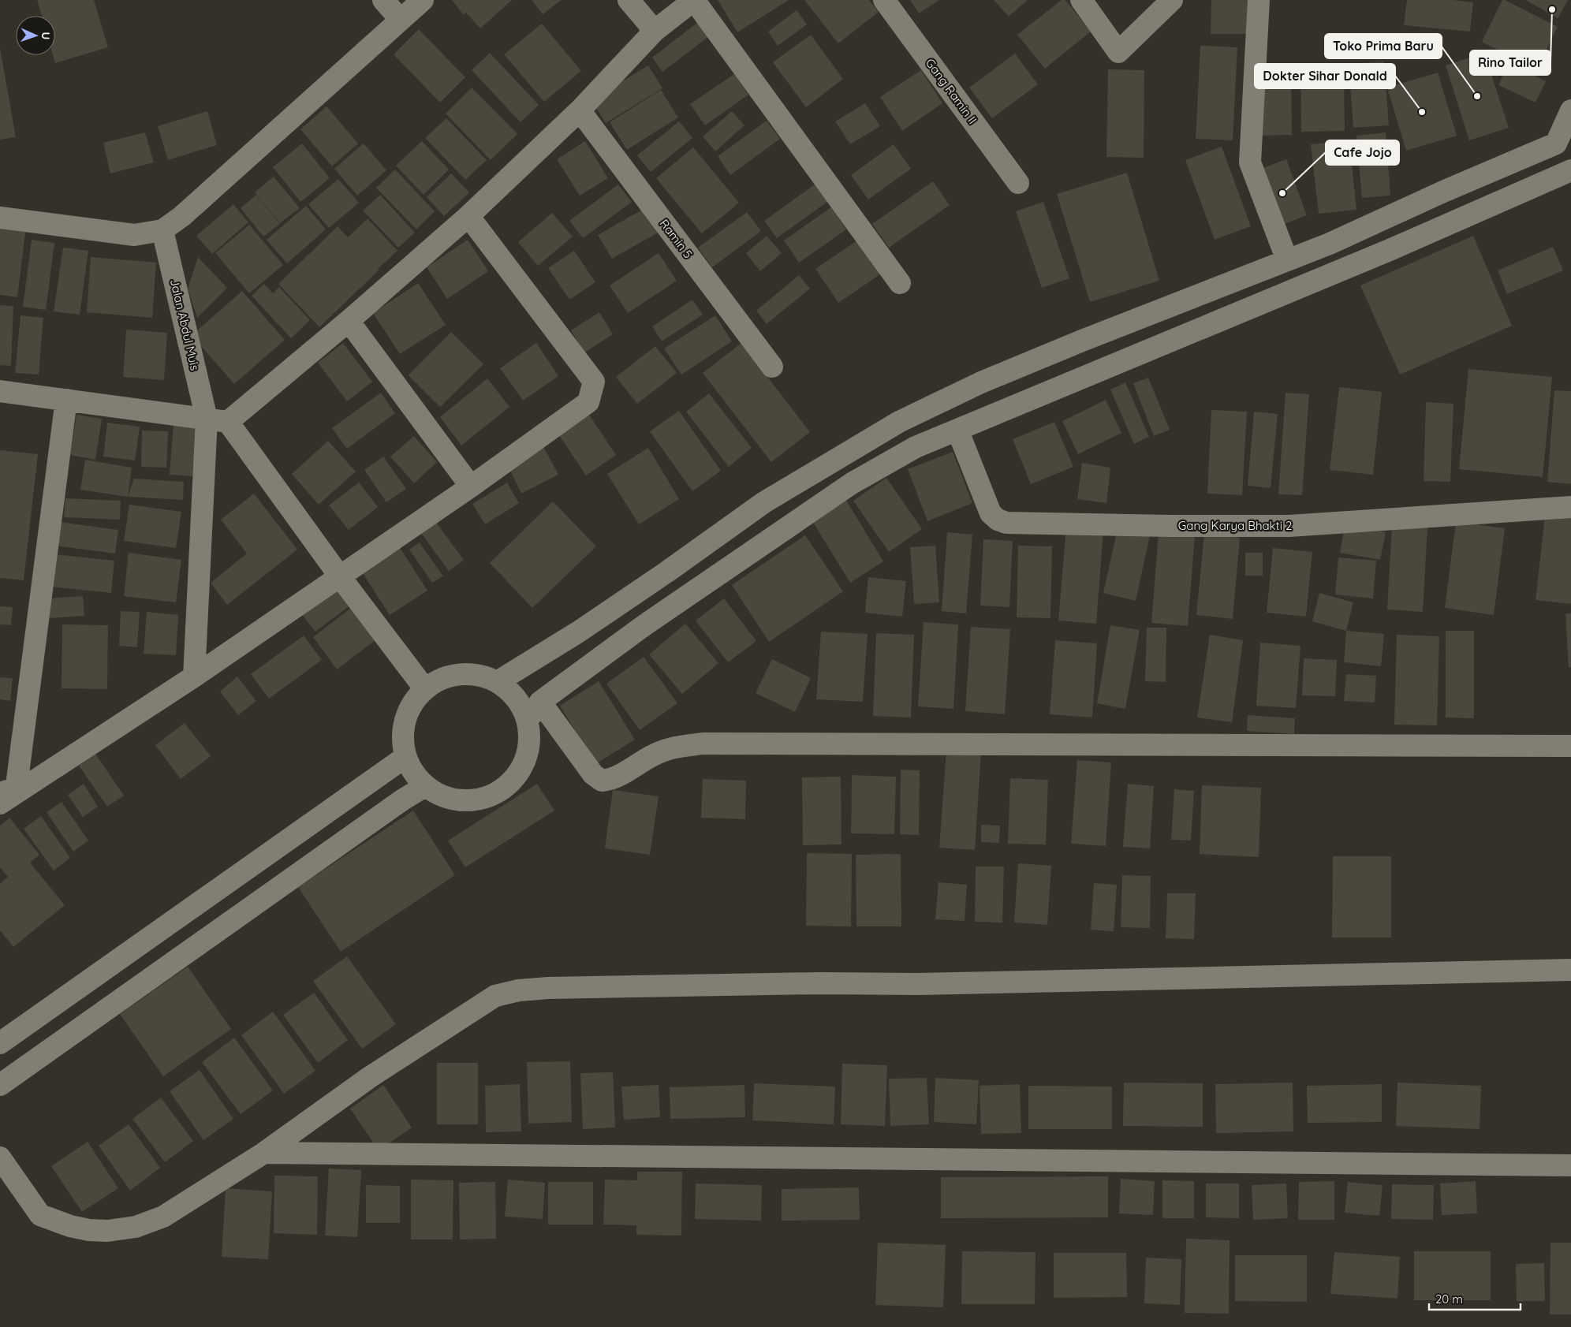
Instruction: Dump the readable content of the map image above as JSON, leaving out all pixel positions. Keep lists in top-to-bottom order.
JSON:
{
  "streets": {
    "street": [
      "Gang Ramin II",
      "Ramin 5",
      "Jalan Abdul Muis",
      "Gang Karya Bhakti 2"
    ]
  },
  "places": [
    "Rino Tailor",
    "Toko Prima Baru",
    "Dokter Sihar Donald",
    "Cafe Jojo"
  ],
  "scale_bar": "20 m",
  "north": "right"
}
